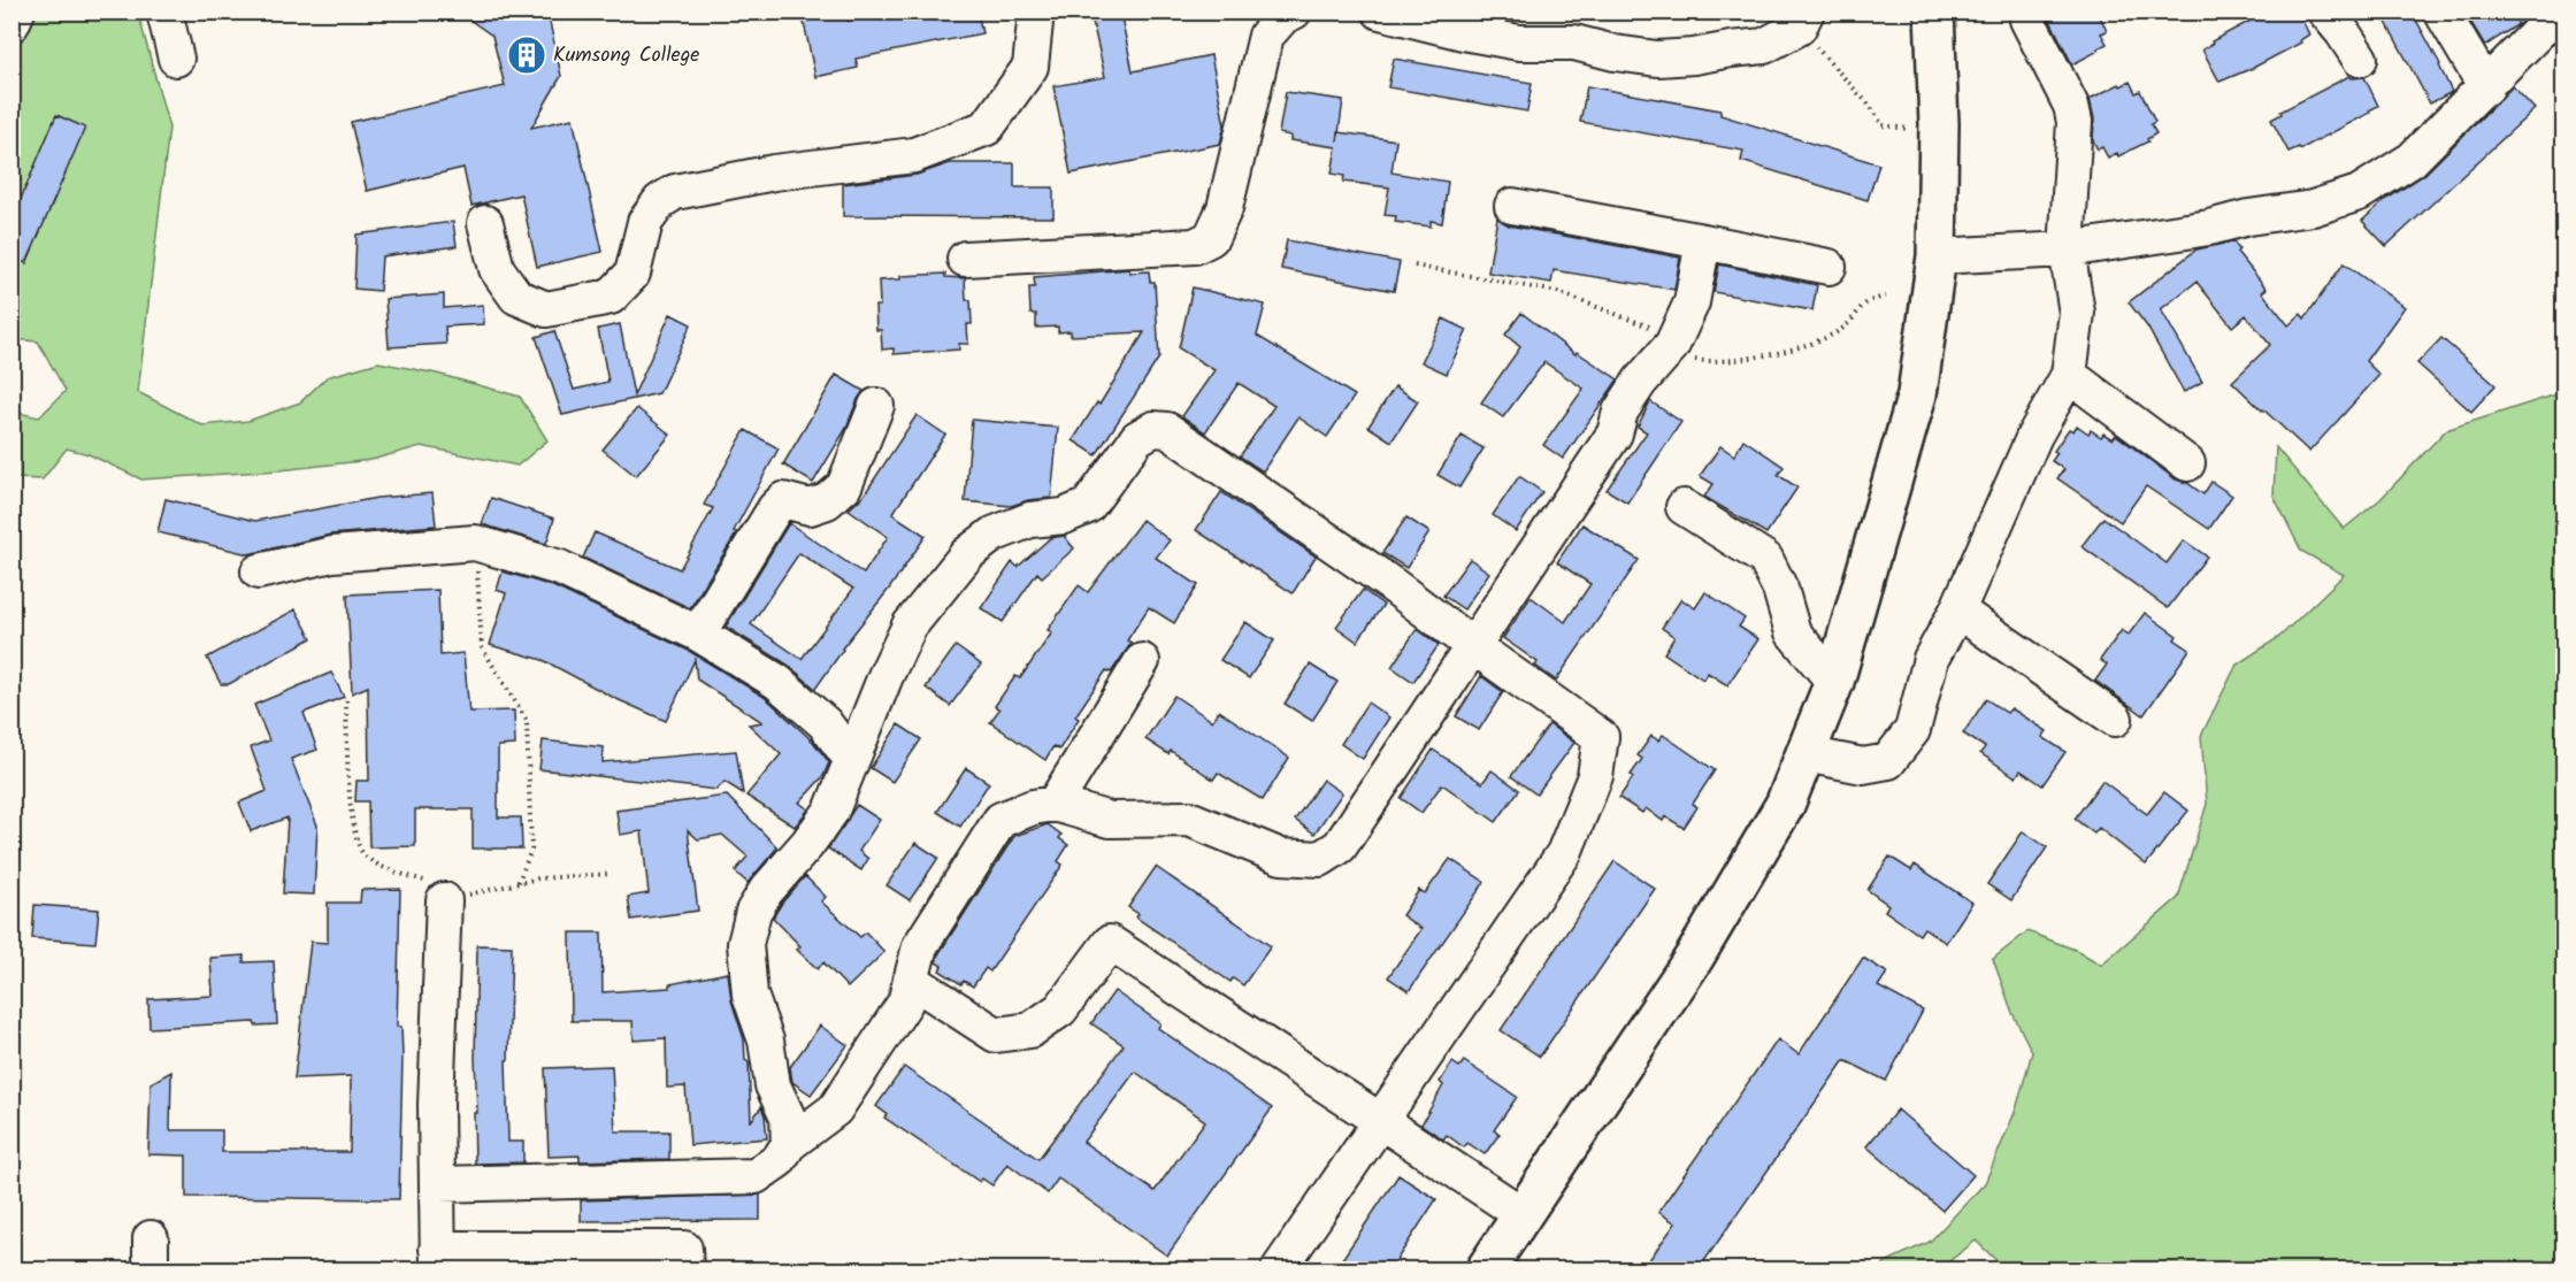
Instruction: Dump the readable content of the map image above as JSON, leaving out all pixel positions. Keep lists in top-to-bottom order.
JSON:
{
  "places": {
    "building": ["Kumsong College"]
  }
}
